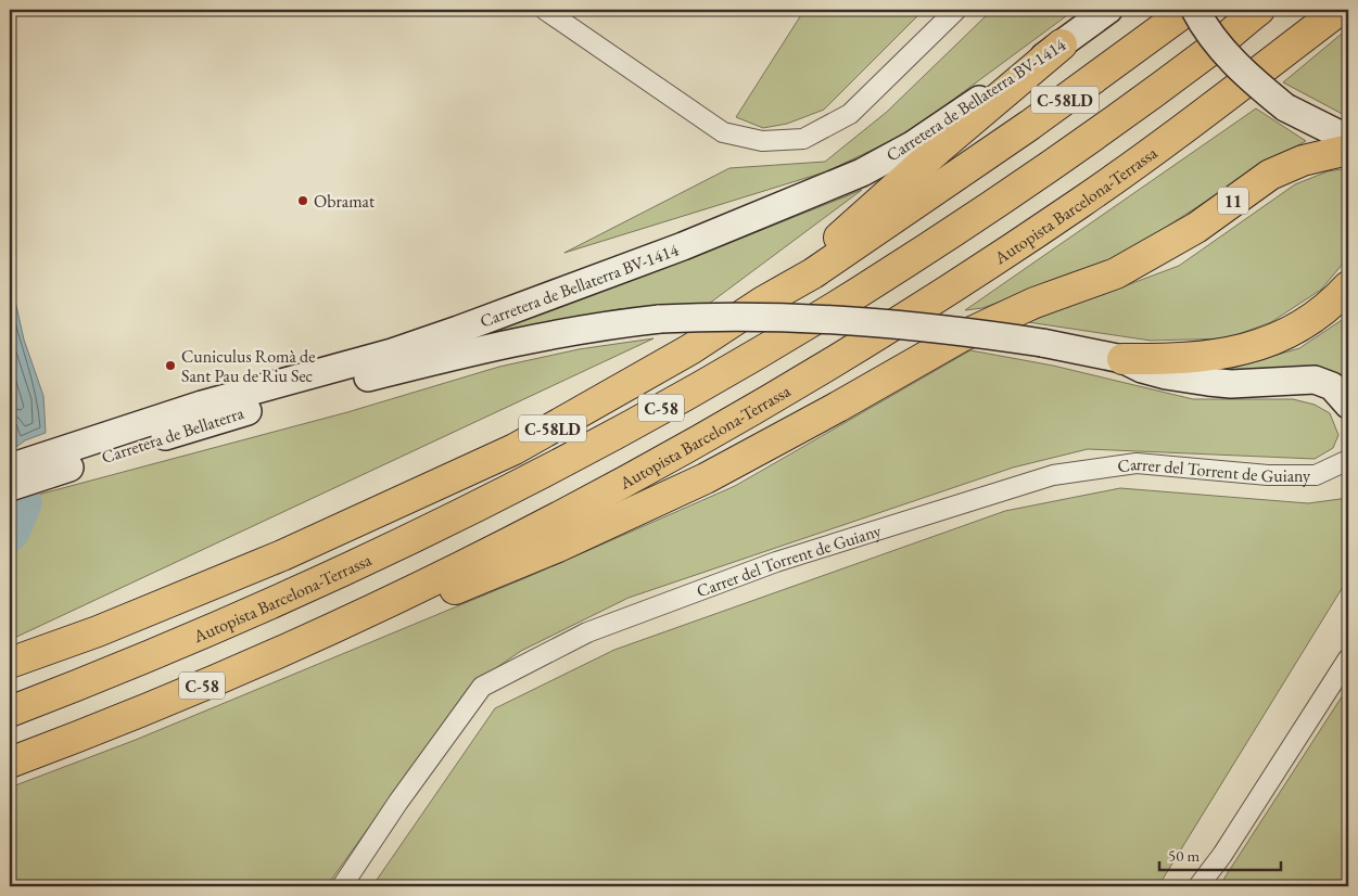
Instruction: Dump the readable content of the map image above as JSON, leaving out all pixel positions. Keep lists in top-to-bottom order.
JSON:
{
  "streets": {
    "highway": [
      "C-58LD",
      "11",
      "Autopista Barcelona-Terrassa",
      "C-58"
    ],
    "street": ["Carretera de Bellaterra BV-1414", "Carretera de Bellaterra", "Carrer del Torrent de Guiany"]
  },
  "crossings": [
    ["Carretera de Bellaterra BV-1414", "Carretera de Bellaterra"],
    ["11", "Autopista Barcelona-Terrassa"]
  ],
  "places": ["Obramat", "Cuniculus Romà de Sant Pau de Riu Sec"],
  "scale_bar": "50 m"
}
